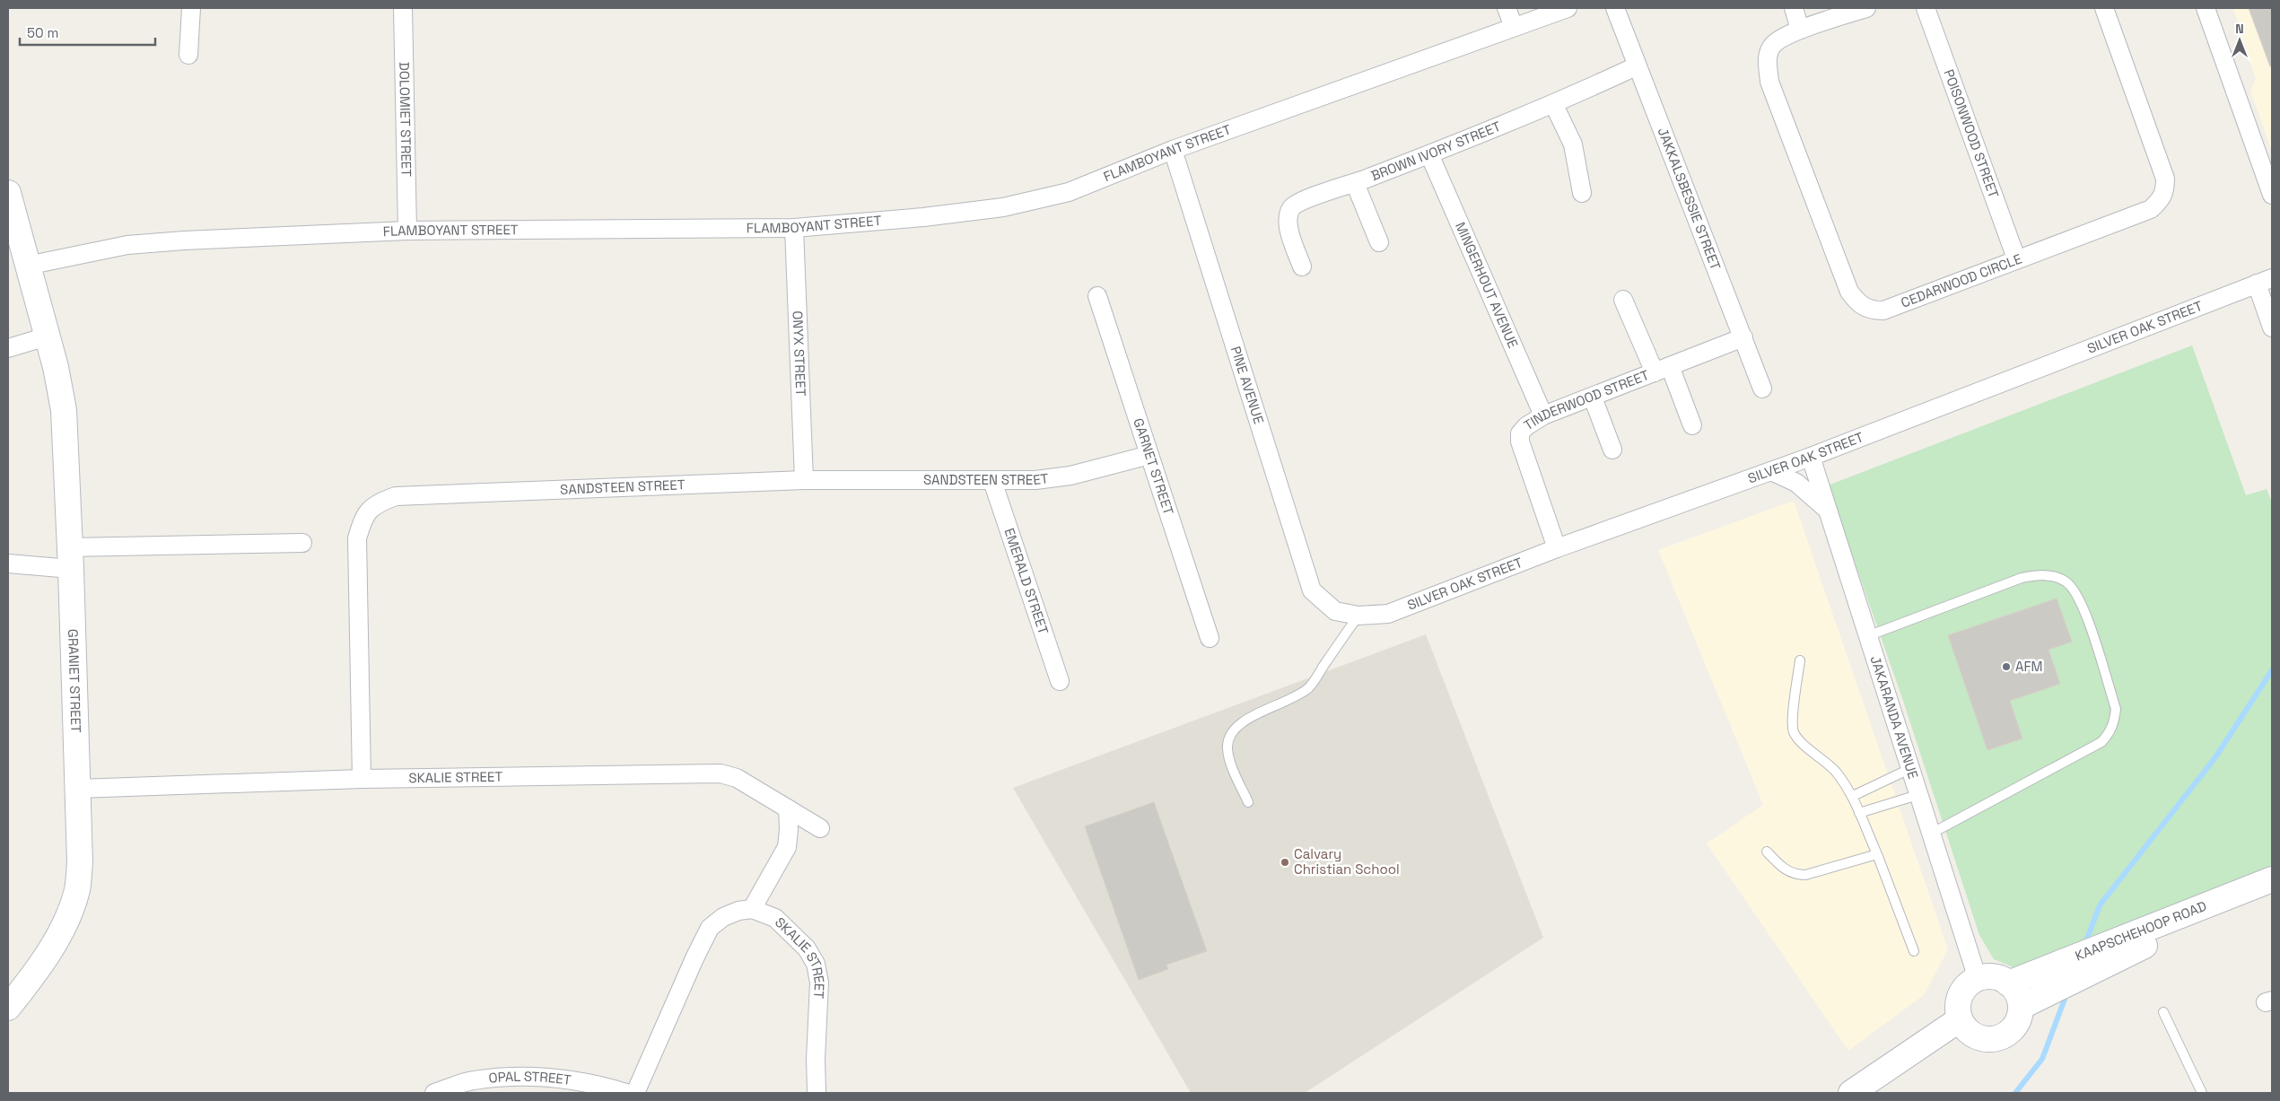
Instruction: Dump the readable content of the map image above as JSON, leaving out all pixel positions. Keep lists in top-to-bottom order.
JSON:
{
  "streets": {
    "main road": ["GRANIET STREET", "KAAPSCHEHOOP ROAD"],
    "street": [
      "DOLOMIET STREET",
      "POISONWOOD STREET",
      "BROWN IVORY STREET",
      "FLAMBOYANT STREET",
      "JAKKALSBESSIE STREET",
      "CEDARWOOD CIRCLE",
      "MINGERHOUT AVENUE",
      "SILVER OAK STREET",
      "ONYX STREET",
      "PINE AVENUE",
      "TINDERWOOD STREET",
      "GARNET STREET",
      "SANDSTEEN STREET",
      "EMERALD STREET",
      "JAKARANDA AVENUE",
      "SKALIE STREET",
      "OPAL STREET"
    ]
  },
  "crossings": [
    ["DOLOMIET STREET", "FLAMBOYANT STREET"],
    ["POISONWOOD STREET", "CEDARWOOD CIRCLE"],
    ["BROWN IVORY STREET", "JAKKALSBESSIE STREET"],
    ["BROWN IVORY STREET", "MINGERHOUT AVENUE"],
    ["FLAMBOYANT STREET", "ONYX STREET"],
    ["FLAMBOYANT STREET", "PINE AVENUE"],
    ["FLAMBOYANT STREET", "GRANIET STREET"],
    ["JAKKALSBESSIE STREET", "TINDERWOOD STREET"],
    ["MINGERHOUT AVENUE", "TINDERWOOD STREET"],
    ["SILVER OAK STREET", "PINE AVENUE"],
    ["SILVER OAK STREET", "TINDERWOOD STREET"],
    ["SILVER OAK STREET", "JAKARANDA AVENUE"],
    ["ONYX STREET", "SANDSTEEN STREET"],
    ["GARNET STREET", "SANDSTEEN STREET"],
    ["SANDSTEEN STREET", "EMERALD STREET"],
    ["SANDSTEEN STREET", "SKALIE STREET"],
    ["GRANIET STREET", "SKALIE STREET"],
    ["JAKARANDA AVENUE", "KAAPSCHEHOOP ROAD"]
  ],
  "places": ["AFM", "Calvary Christian School"],
  "scale_bar": "50 m",
  "north": "top"
}
